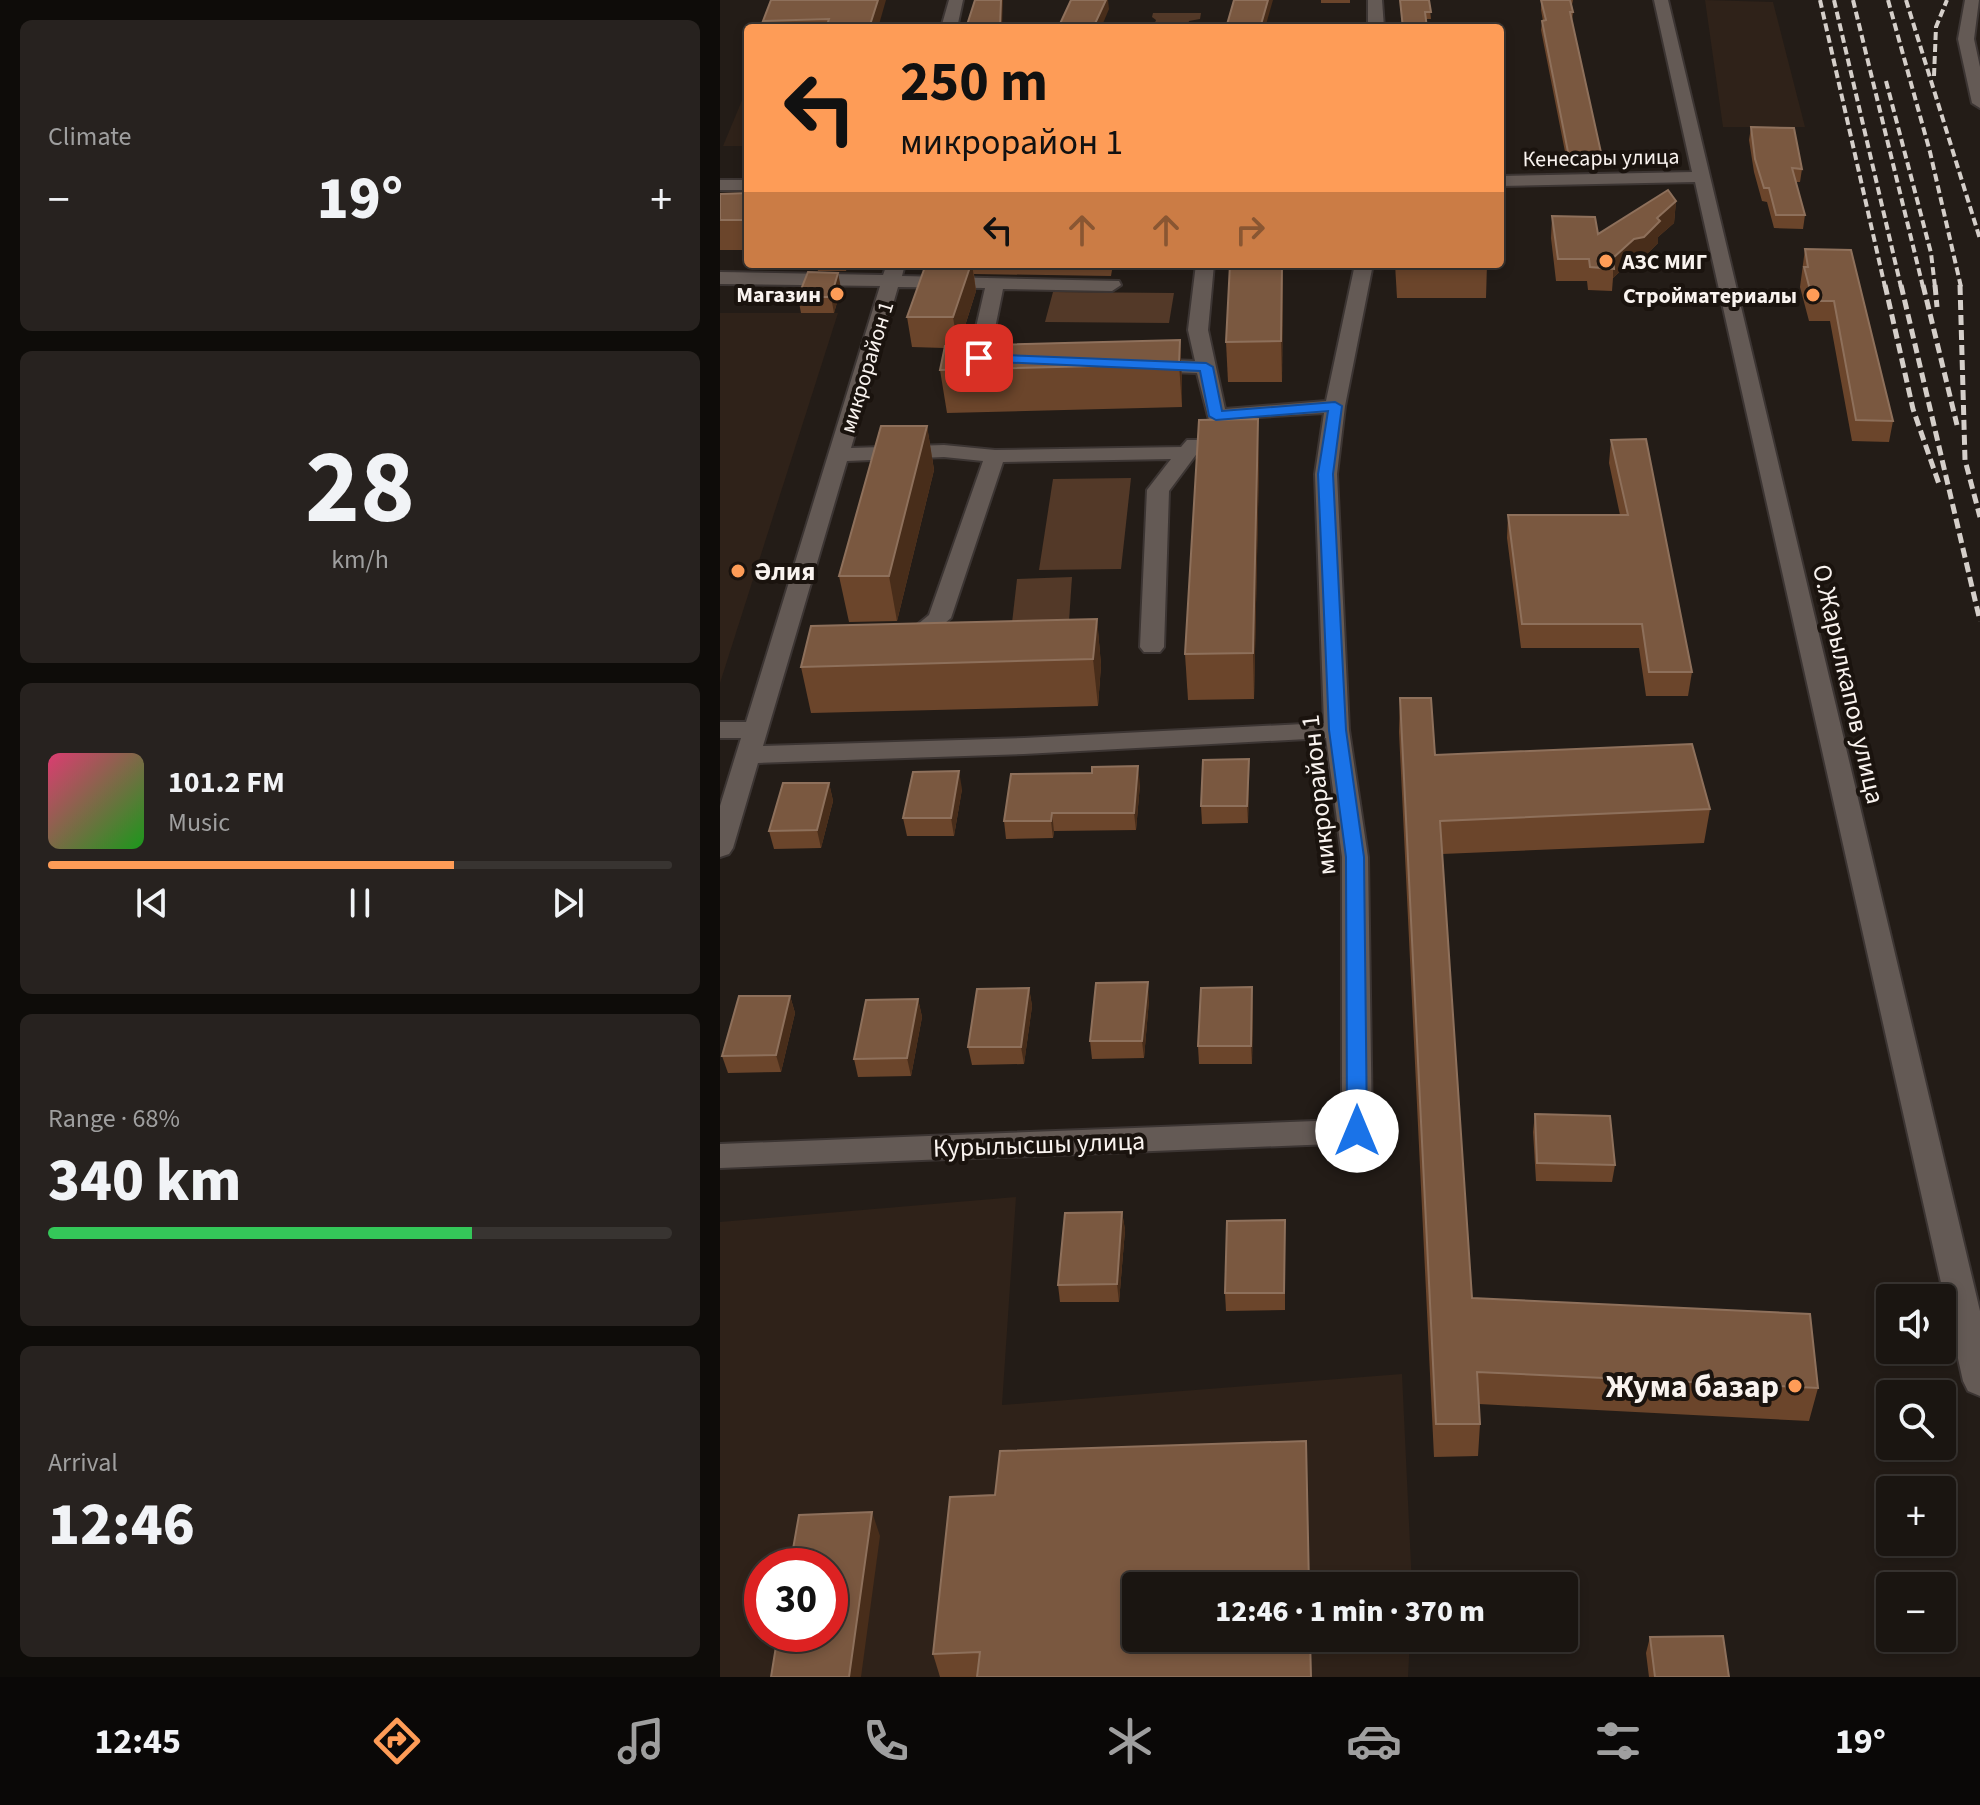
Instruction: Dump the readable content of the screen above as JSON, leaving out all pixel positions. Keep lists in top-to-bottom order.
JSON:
{
  "streets": {
    "street": [
      "Кенесары улица",
      "микрорайон 1",
      "О.Жарылкапов улица",
      "Курылысшы улица"
    ]
  },
  "crossings": [
    ["Кенесары улица", "О.Жарылкапов улица"],
    ["микрорайон 1", "Курылысшы улица"]
  ],
  "places": [
    "АЗС МИГ",
    "Магазин",
    "Стройматериалы",
    "Әлия",
    "Жума базар"
  ],
  "page": {
    "tile": [
      "Climate",
      ["28", "km/h"],
      ["Range · 68%", "340 km"],
      ["Arrival", "12:46"]
    ],
    "turn": ["250 m", "микрорайон 1"],
    "heat": ["−", "19°", "+"],
    "song": ["101.2 FM", "Music"],
    "map_buttons": ["+", "−"],
    "limit": "30",
    "trip": "12:46 · 1 min · 370 m",
    "tabs": ["12:45", "19°"]
  }
}
